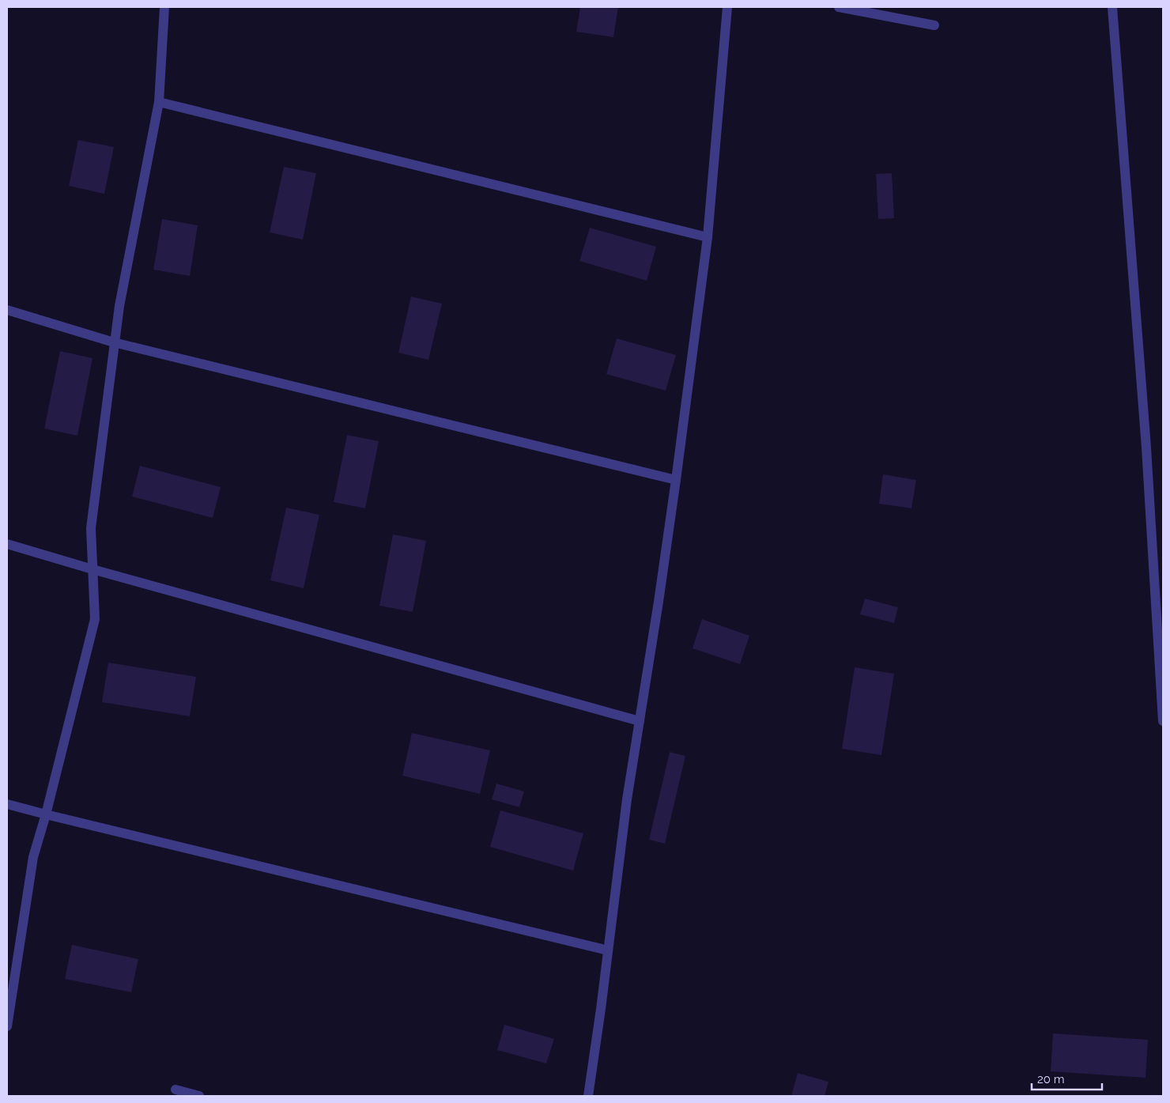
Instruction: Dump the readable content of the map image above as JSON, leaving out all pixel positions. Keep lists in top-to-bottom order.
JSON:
{
  "scale_bar": "20 m"
}
